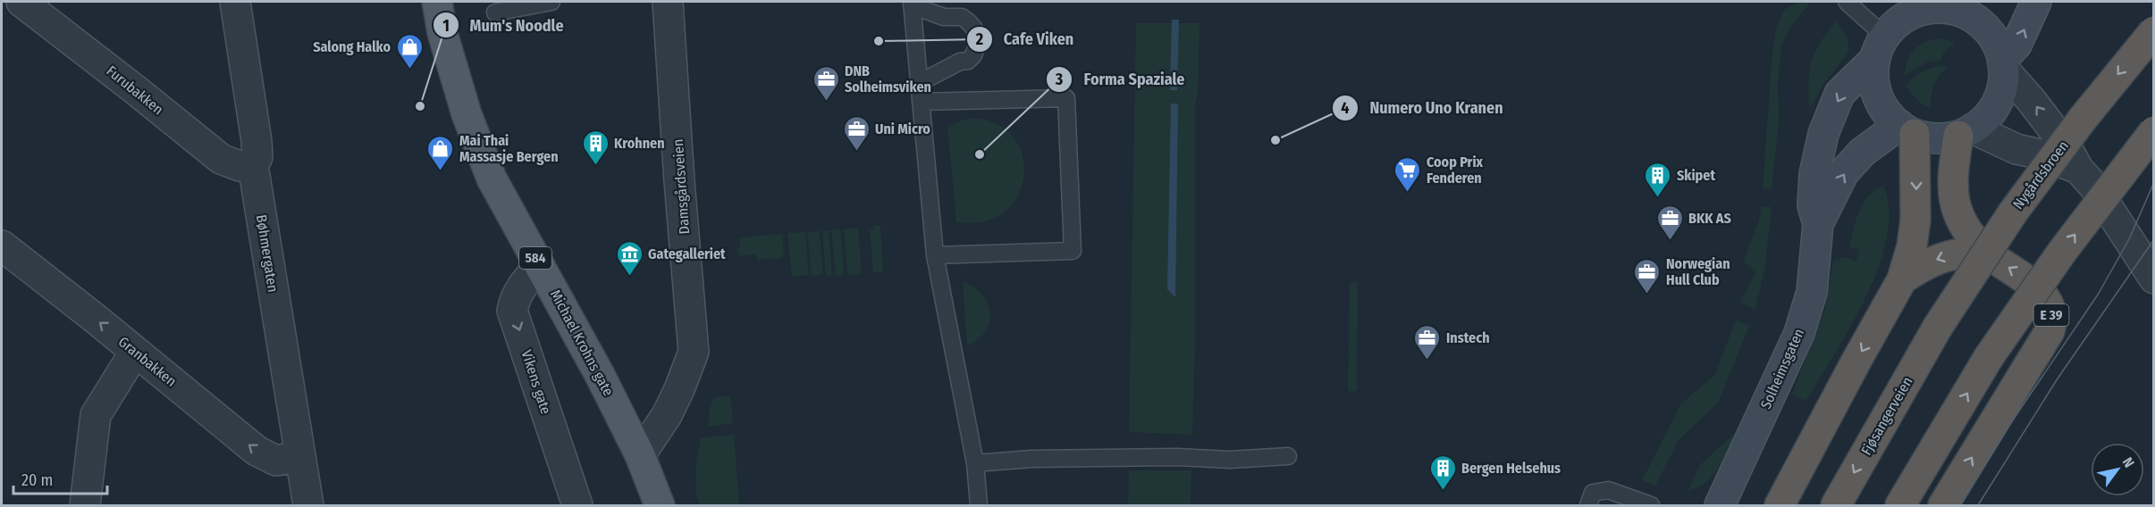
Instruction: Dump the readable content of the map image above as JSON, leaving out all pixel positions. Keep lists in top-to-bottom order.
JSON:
{
  "streets": {
    "highway": ["Nygårdsbroen", "E 39", "Fjøsangerveien"],
    "main road": ["584", "Michael Krohns gate", "Solheimsgaten"],
    "street": [
      "Furubakken",
      "Damsgårdsveien",
      "Bøhmergaten",
      "Granbakken",
      "Vikens gate"
    ]
  },
  "crossings": [
    ["Furubakken", "Bøhmergaten"],
    ["Nygårdsbroen", "Fjøsangerveien"],
    ["Damsgårdsveien", "Michael Krohns gate"],
    ["Bøhmergaten", "Granbakken"],
    ["E 39", "Solheimsgaten"],
    ["Michael Krohns gate", "Vikens gate"]
  ],
  "one_way": ["Granbakken", "Vikens gate"],
  "places": {
    "other": [
      "Cafe Viken",
      "Mum's Noodle",
      "Numero Uno Kranen",
      "Forma Spaziale"
    ],
    "shop": ["Salong Halko", "Mai Thai Massasje Bergen"],
    "office": [
      "DNB Solheimsviken",
      "Uni Micro",
      "BKK AS",
      "Norwegian Hull Club",
      "Instech"
    ],
    "building": ["Krohnen", "Skipet", "Bergen Helsehus"],
    "supermarket": ["Coop Prix Fenderen"],
    "museum": ["Gategalleriet"]
  },
  "scale_bar": "20 m",
  "north": "top right"
}
